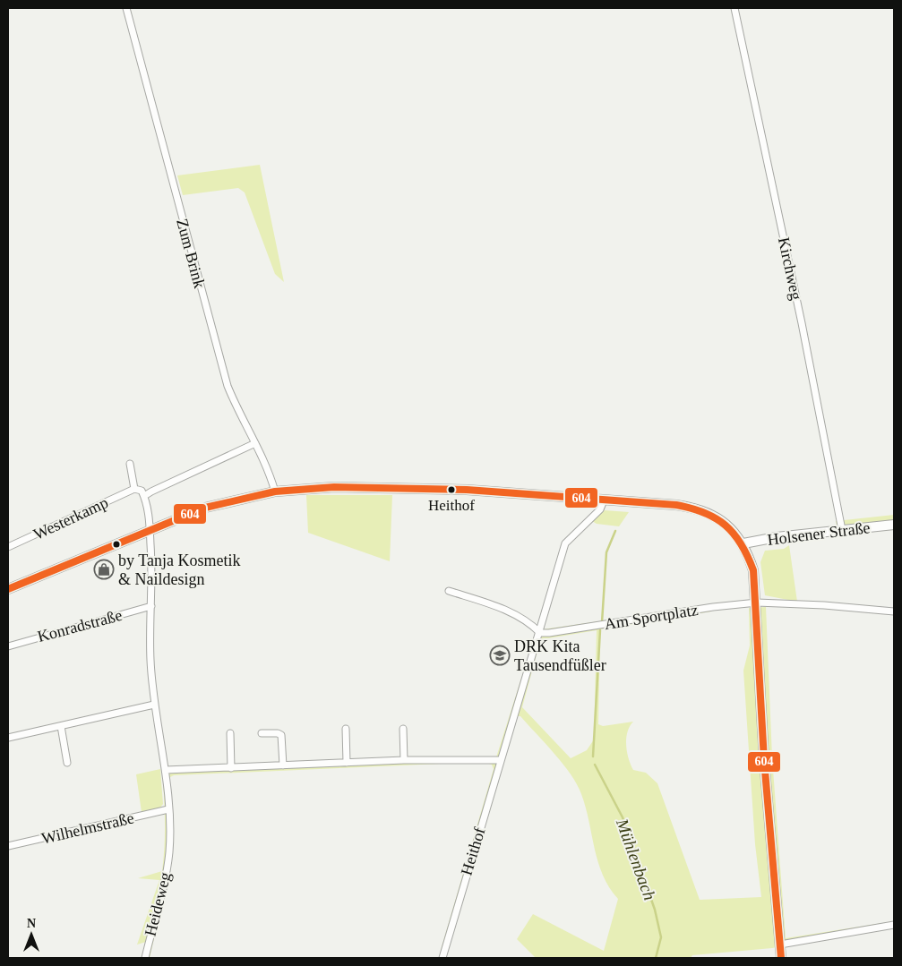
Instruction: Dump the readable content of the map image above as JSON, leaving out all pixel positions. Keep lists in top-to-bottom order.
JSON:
{
  "streets": {
    "main road": ["Holsener Straße"],
    "street": [
      "Zum Brink",
      "Kirchweg",
      "Westerkamp",
      "Am Sportplatz",
      "Konradstraße",
      "Wilhelmstraße",
      "Heithof",
      "Heideweg"
    ]
  },
  "crossings": [
    ["Kirchweg", "Holsener Straße"],
    ["Am Sportplatz", "Heithof"],
    ["Konradstraße", "Heideweg"],
    ["Wilhelmstraße", "Heideweg"]
  ],
  "water": ["Mühlenbach"],
  "places": {
    "other": ["Heithof"],
    "shop": ["by Tanja Kosmetik & Naildesign"],
    "school or university": ["DRK Kita Tausendfüßler"]
  },
  "lines": ["transit line 604"],
  "north": "top"
}
